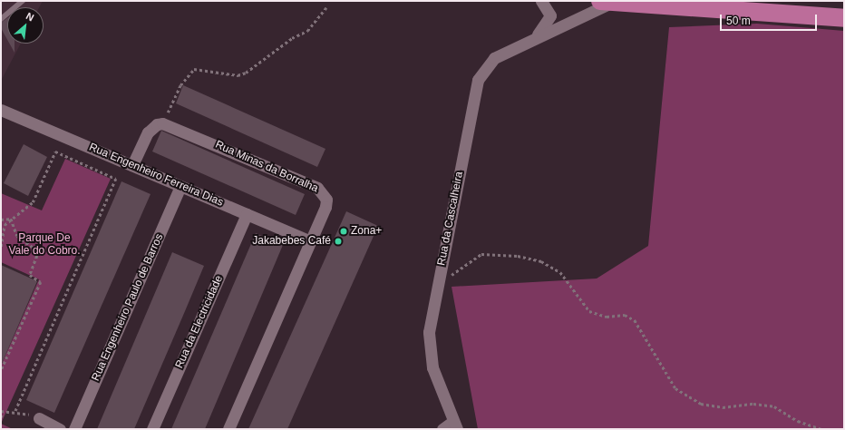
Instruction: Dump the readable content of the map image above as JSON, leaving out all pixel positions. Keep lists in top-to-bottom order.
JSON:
{
  "streets": {
    "street": [
      "Rua Minas da Borralha",
      "Rua Engenheiro Ferreira Dias",
      "Rua da Cascalheira",
      "Rua Engenheiro Paulo de Barros",
      "Rua da Electricidade"
    ]
  },
  "crossings": [
    ["Rua Minas da Borralha", "Rua Engenheiro Ferreira Dias"],
    ["Rua Engenheiro Ferreira Dias", "Rua Engenheiro Paulo de Barros"],
    ["Rua Engenheiro Ferreira Dias", "Rua da Electricidade"]
  ],
  "parks": ["Parque De Vale do Cobro."],
  "places": ["Zona+", "Jakabebes Café"],
  "scale_bar": "50 m",
  "north": "top right"
}
